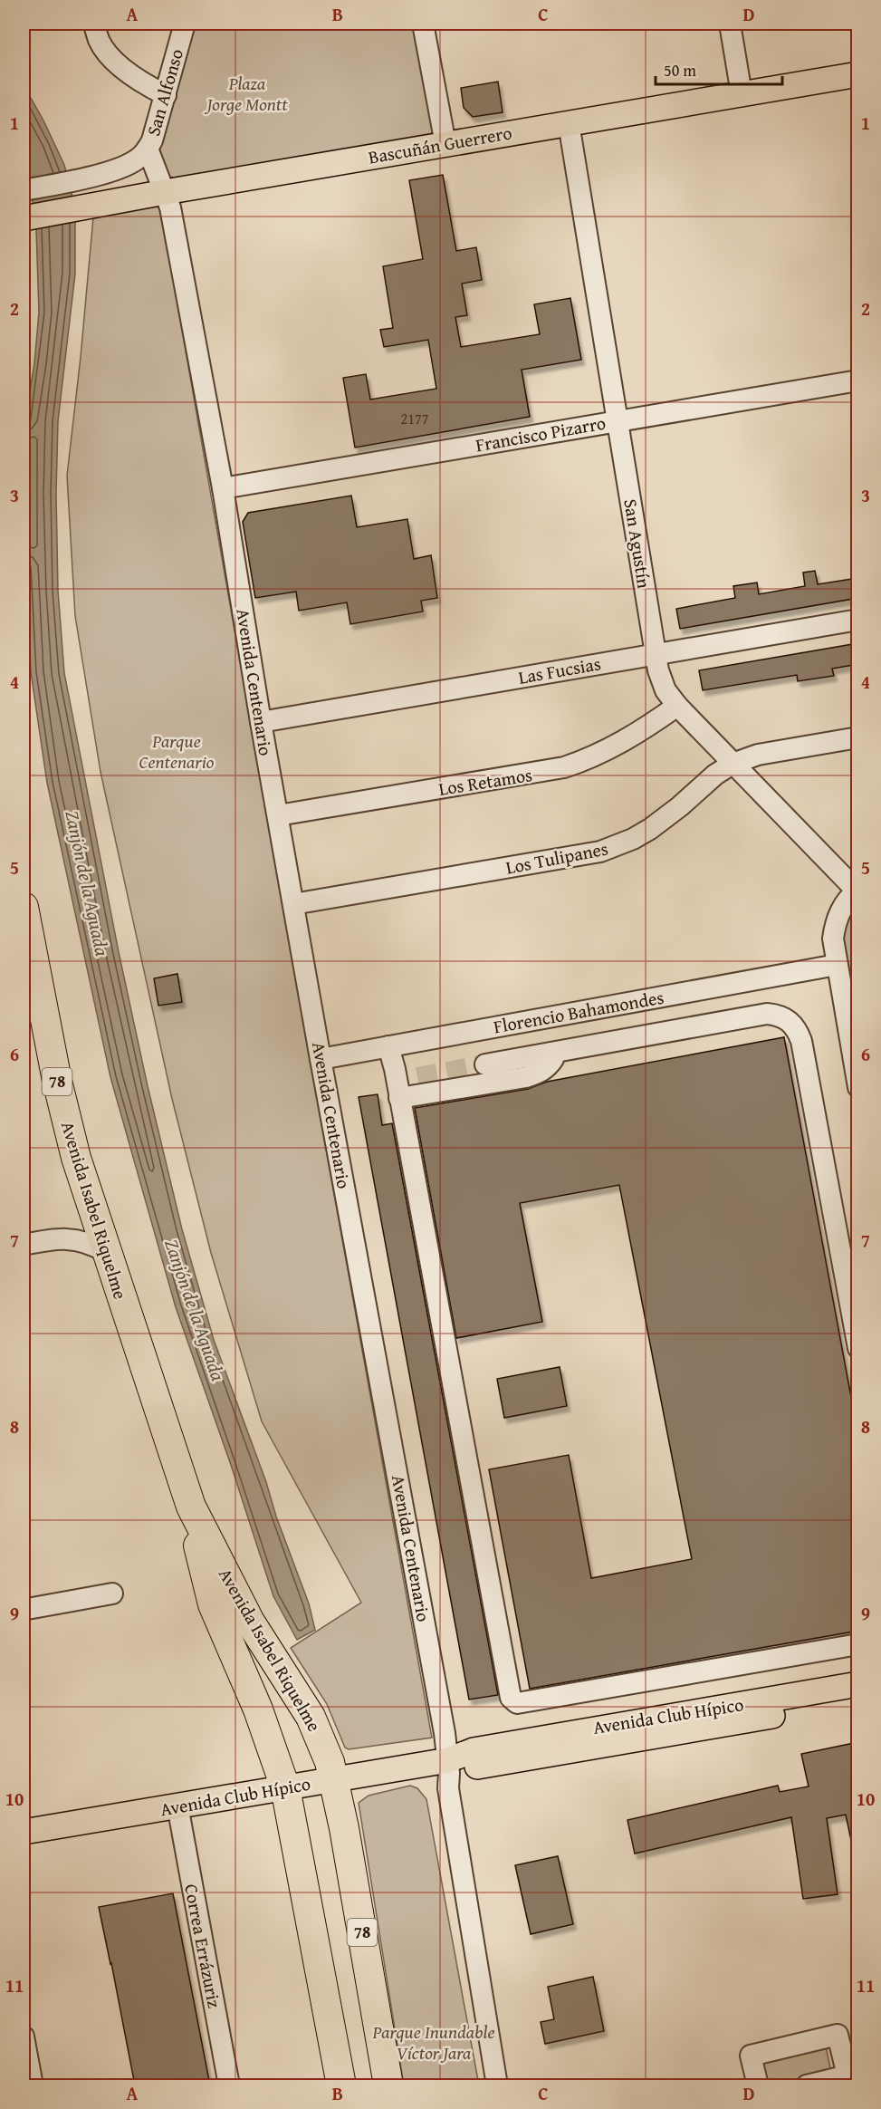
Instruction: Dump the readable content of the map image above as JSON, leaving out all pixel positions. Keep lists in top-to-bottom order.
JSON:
{
  "streets": {
    "highway": ["78", "Avenida Isabel Riquelme"],
    "main road": ["Bascuñán Guerrero", "Avenida Club Hípico"],
    "street": [
      "San Alfonso",
      "Francisco Pizarro",
      "San Agustín",
      "Las Fucsias",
      "Avenida Centenario",
      "Los Retamos",
      "Los Tulipanes",
      "Florencio Bahamondes",
      "Correa Errázuriz"
    ]
  },
  "crossings": [
    ["San Alfonso", "Avenida Centenario"],
    ["Bascuñán Guerrero", "San Agustín"],
    ["Bascuñán Guerrero", "Avenida Centenario"],
    ["Francisco Pizarro", "San Agustín"],
    ["Francisco Pizarro", "Avenida Centenario"],
    ["San Agustín", "Las Fucsias"],
    ["San Agustín", "Los Retamos"],
    ["San Agustín", "Los Tulipanes"],
    ["Las Fucsias", "Avenida Centenario"],
    ["Avenida Centenario", "Los Retamos"],
    ["Avenida Centenario", "Los Tulipanes"],
    ["Avenida Centenario", "Florencio Bahamondes"],
    ["Avenida Centenario", "Avenida Club Hípico"],
    ["Avenida Isabel Riquelme", "Avenida Club Hípico"],
    ["Avenida Club Hípico", "Correa Errázuriz"]
  ],
  "water": ["Zanjón de la Aguada"],
  "parks": ["Plaza Jorge Montt", "Parque Centenario", "Parque Inundable Víctor Jara"],
  "house_numbers": ["2177"],
  "scale_bar": "50 m",
  "grid": {
    "columns": [
      "A",
      "B",
      "C",
      "D"
    ],
    "rows": [
      "1",
      "2",
      "3",
      "4",
      "5",
      "6",
      "7",
      "8",
      "9",
      "10",
      "11"
    ]
  }
}
